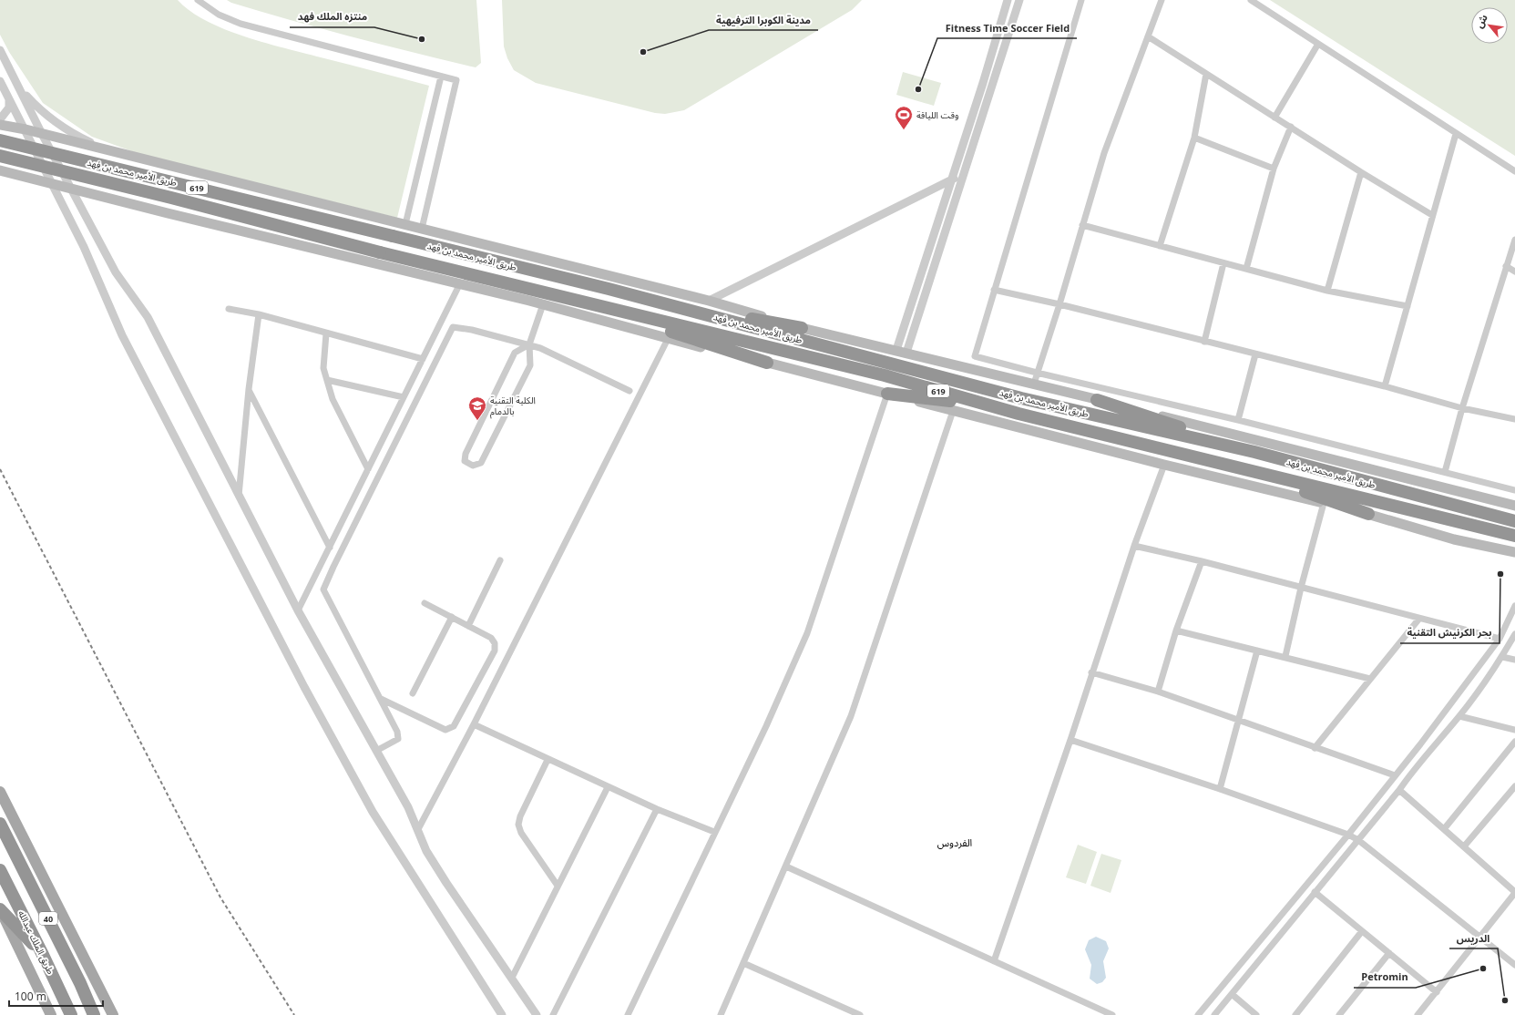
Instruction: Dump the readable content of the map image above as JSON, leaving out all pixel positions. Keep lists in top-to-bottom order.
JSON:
{
  "streets": {
    "highway": [
      "طريق الأمير محمد بن فهد",
      "619",
      "40",
      "طريق الملك عبدالله"
    ]
  },
  "districts": ["الفردوس"],
  "places": {
    "other": [
      "منتزه الملك فهد",
      "مدينة الكوبرا الترفيهية",
      "Fitness Time Soccer Field",
      "بحر الكرنيش التقنية",
      "Petromin",
      "الدريس"
    ],
    "sports": ["وقت اللياقة"],
    "school or university": ["الكلية التقنية بالدمام"]
  },
  "scale_bar": "100 m",
  "north": "top left"
}
